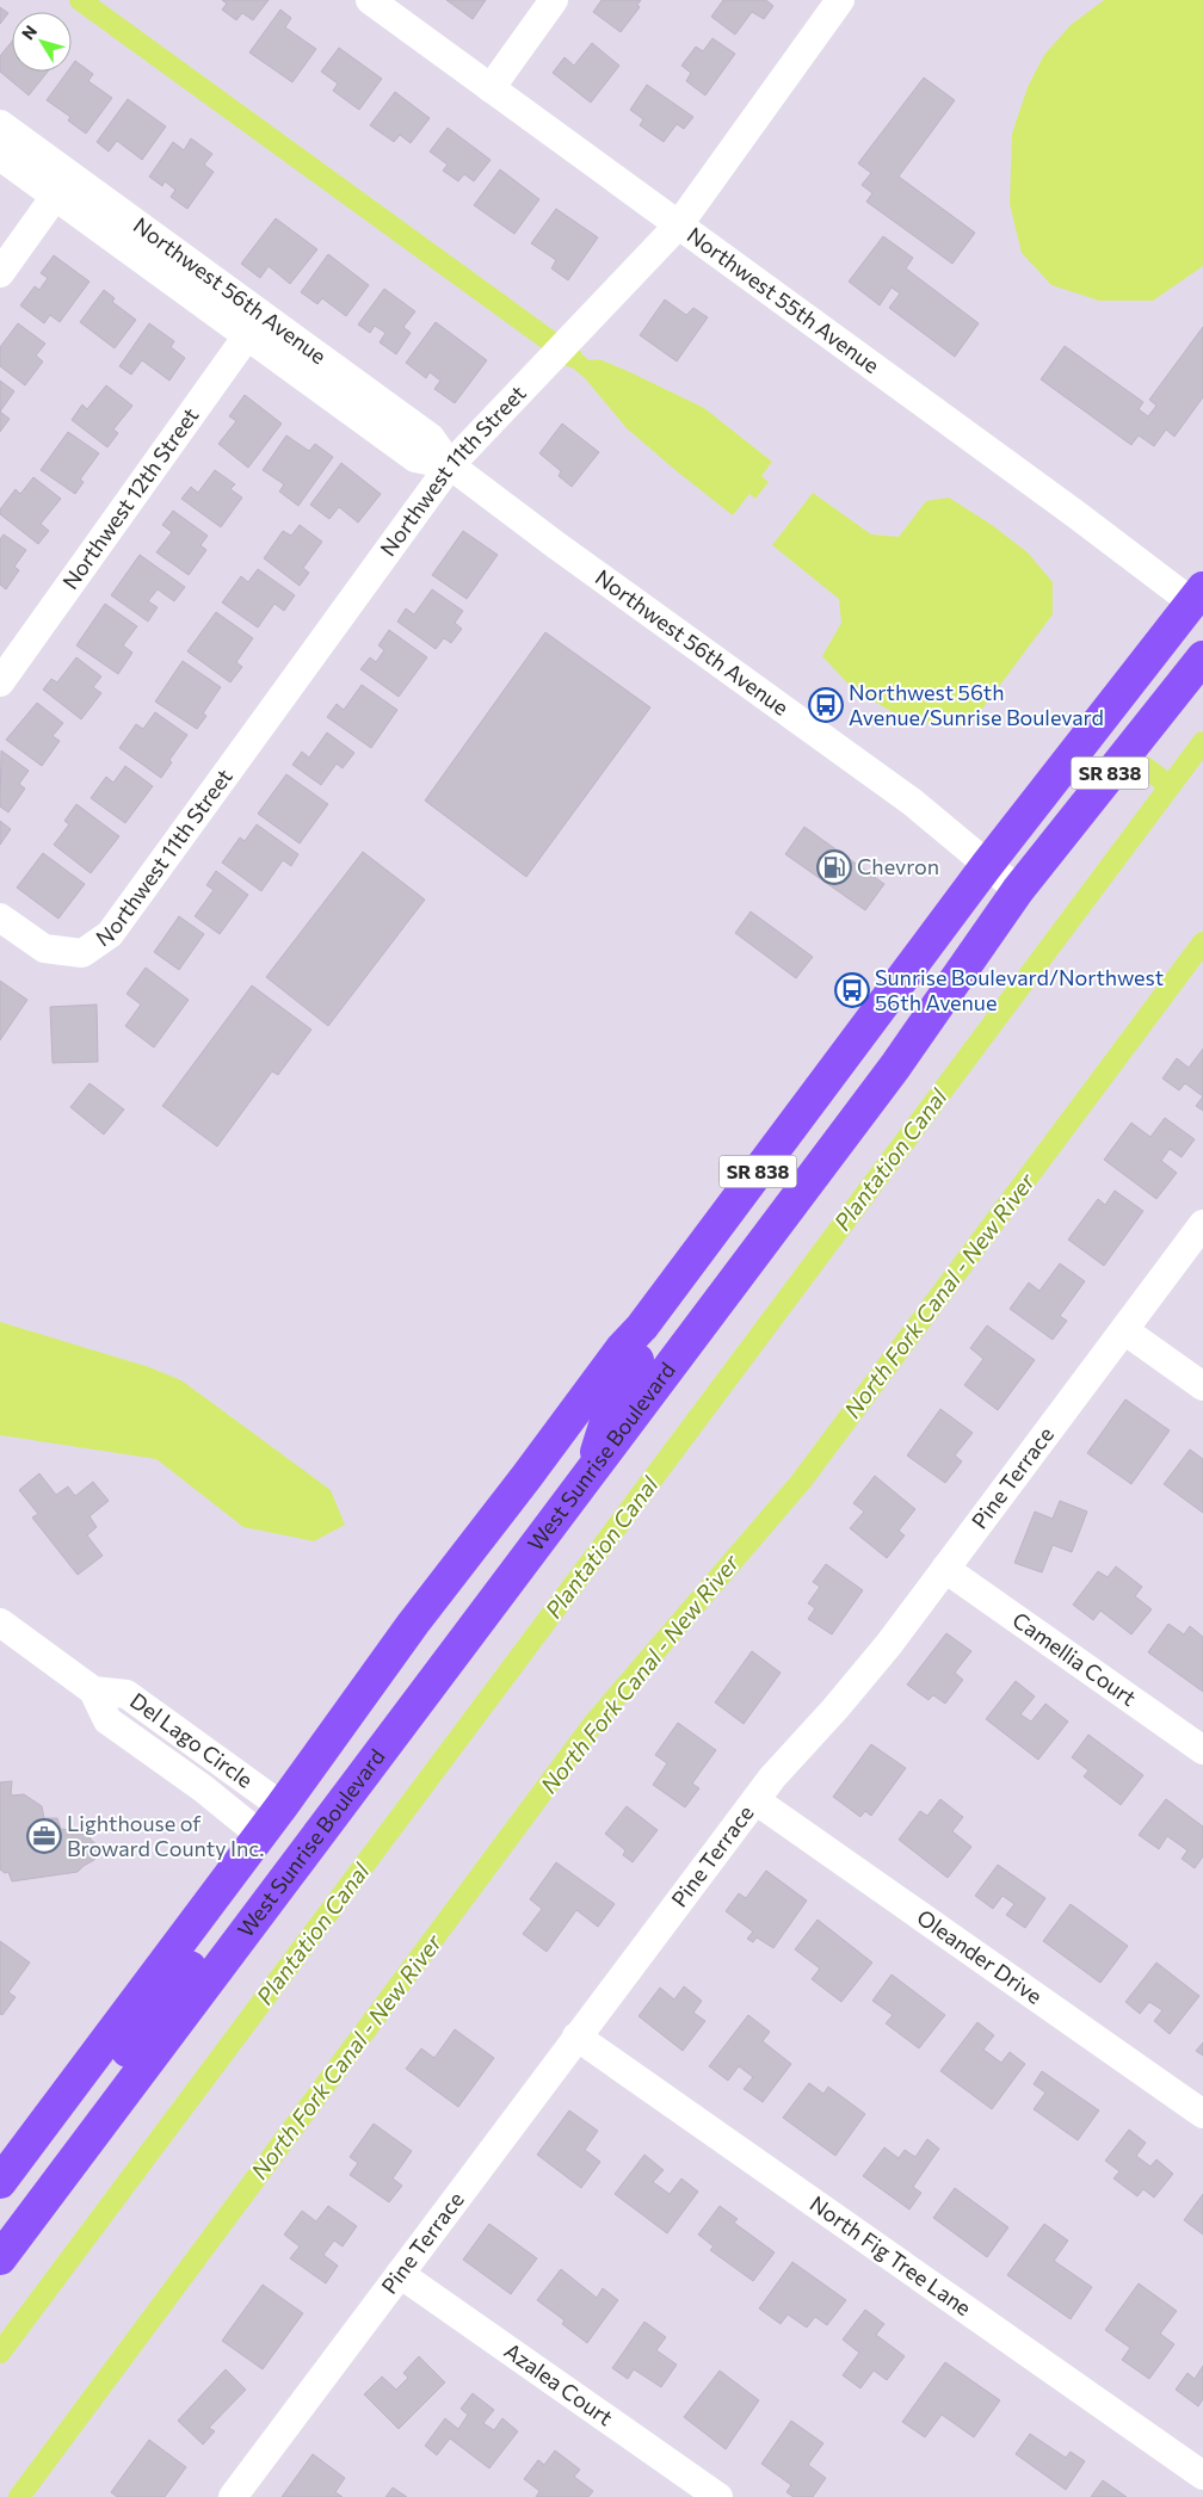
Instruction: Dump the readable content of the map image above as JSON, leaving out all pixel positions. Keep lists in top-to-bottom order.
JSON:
{
  "streets": {
    "highway": ["SR 838", "West Sunrise Boulevard"],
    "street": [
      "Northwest 56th Avenue",
      "Northwest 55th Avenue",
      "Northwest 11th Street",
      "Northwest 12th Street",
      "Pine Terrace",
      "Camellia Court",
      "Del Lago Circle",
      "Oleander Drive",
      "North Fig Tree Lane",
      "Azalea Court"
    ]
  },
  "crossings": [
    ["Northwest 56th Avenue", "Northwest 11th Street"],
    ["Northwest 56th Avenue", "Northwest 12th Street"],
    ["Northwest 56th Avenue", "SR 838"],
    ["Northwest 56th Avenue", "West Sunrise Boulevard"],
    ["Northwest 55th Avenue", "Northwest 11th Street"],
    ["Northwest 55th Avenue", "SR 838"],
    ["SR 838", "Del Lago Circle"],
    ["Pine Terrace", "Camellia Court"],
    ["Pine Terrace", "Oleander Drive"],
    ["Pine Terrace", "North Fig Tree Lane"],
    ["Pine Terrace", "Azalea Court"]
  ],
  "water": ["Plantation Canal", "North Fork Canal - New River"],
  "places": {
    "bus stop": ["Northwest 56th Avenue/Sunrise Boulevard", "Sunrise Boulevard/Northwest 56th Avenue"],
    "fuel station": ["Chevron"],
    "office": ["Lighthouse of Broward County Inc."]
  },
  "north": "top left"
}
